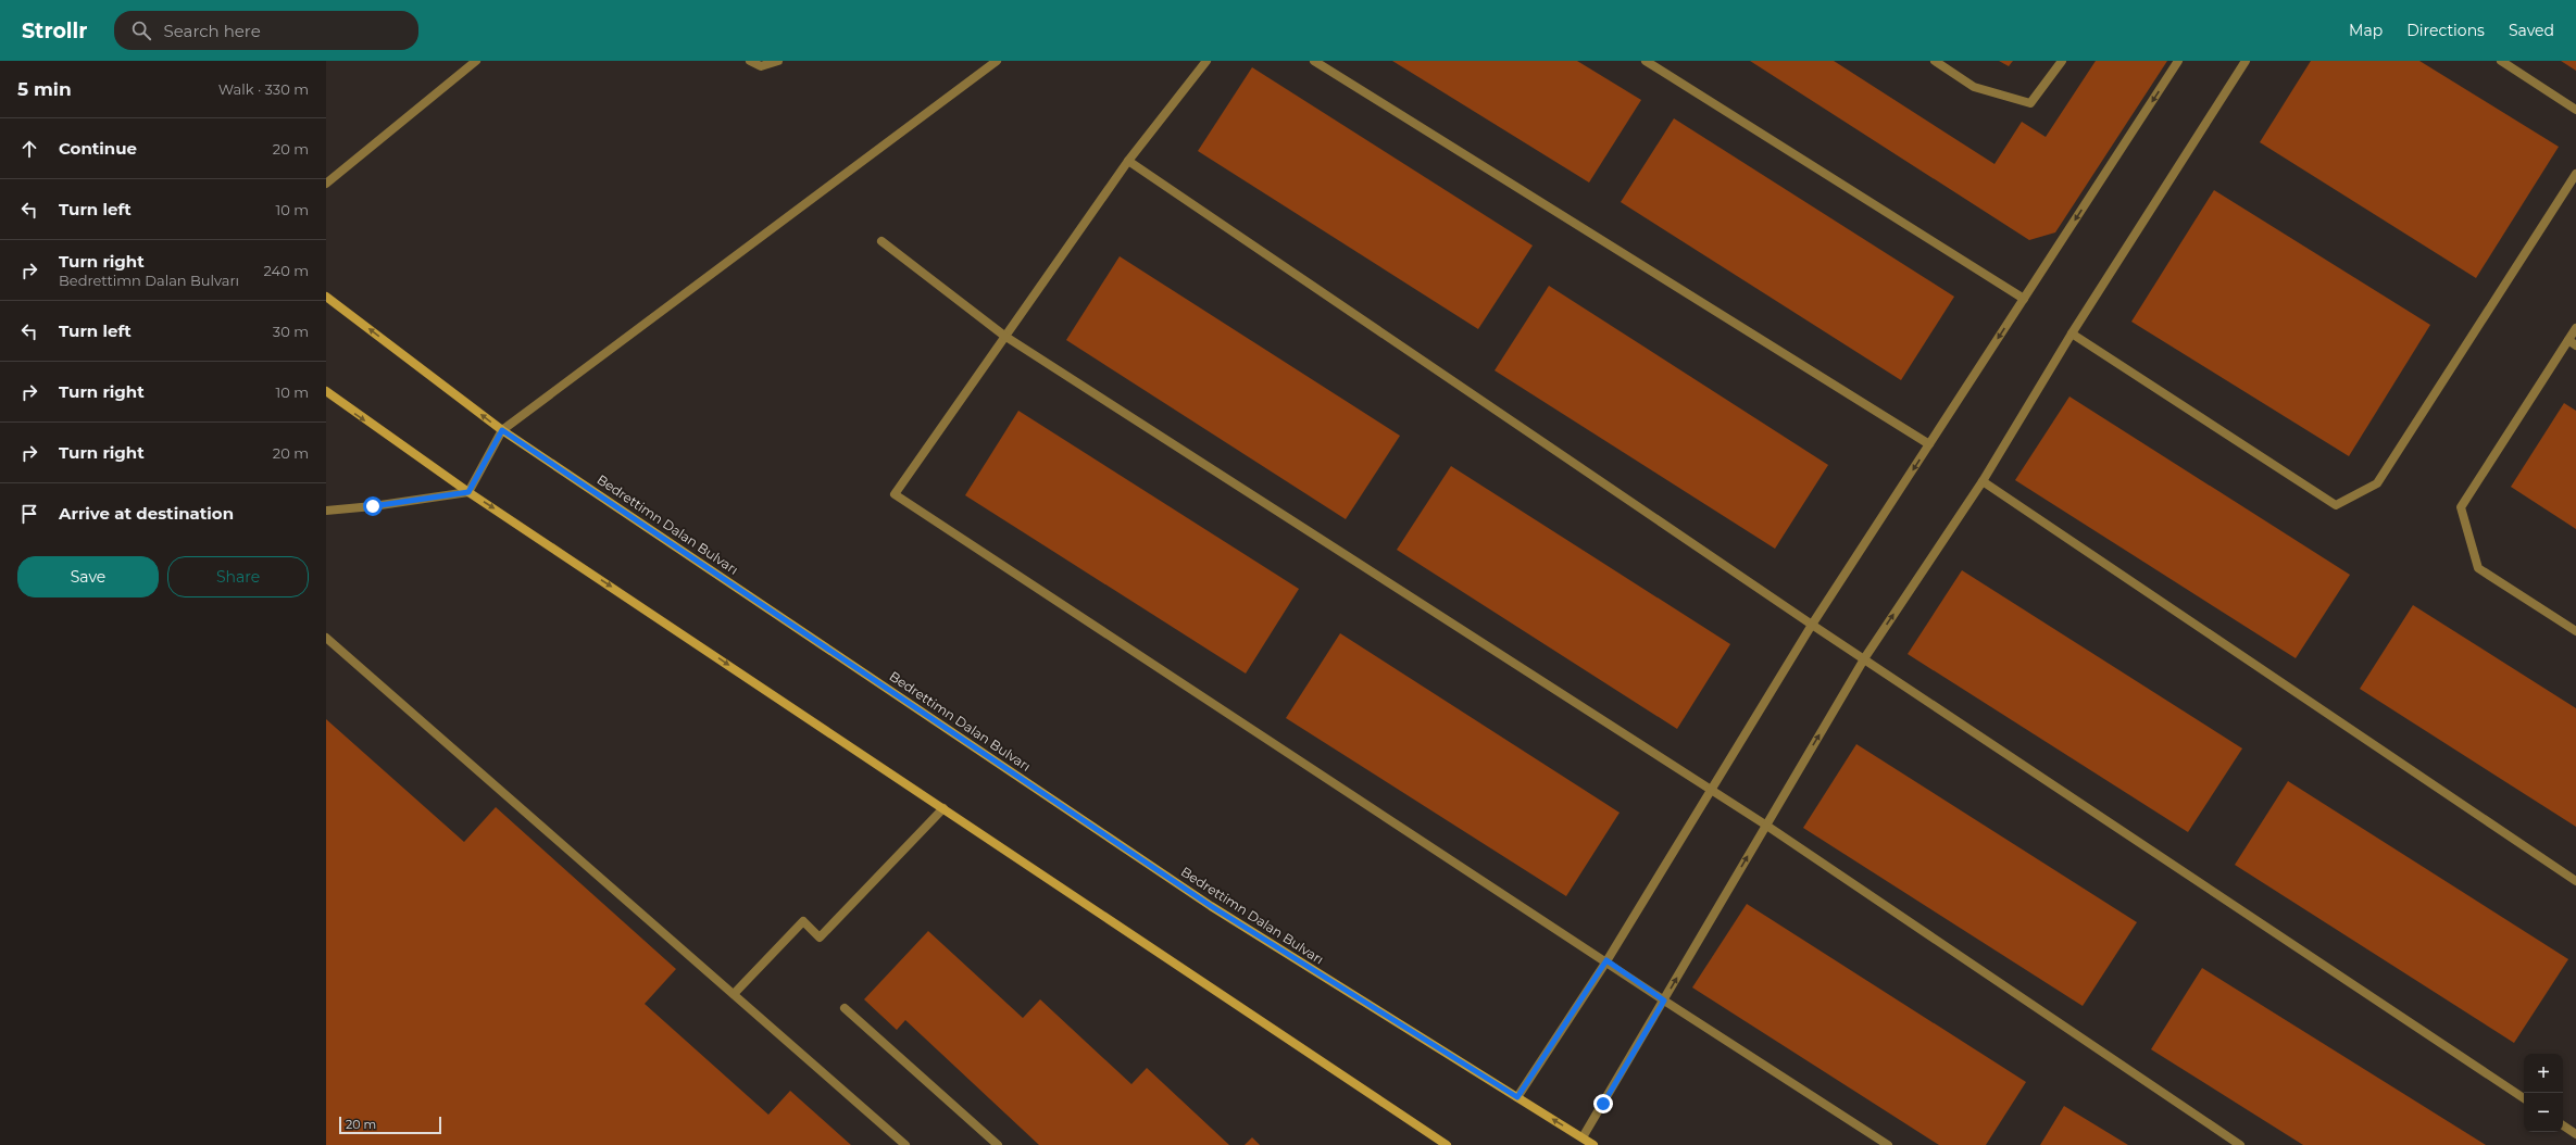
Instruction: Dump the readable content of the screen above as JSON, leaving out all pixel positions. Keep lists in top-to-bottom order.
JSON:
{
  "streets": {
    "main road": ["Bedrettimn Dalan Bulvarı"]
  },
  "scale_bar": "20 m",
  "page": {
    "header": "Strollr",
    "search": "Search here",
    "nav": ["Map", "Directions", "Saved"],
    "heading": ["5 min", "Walk · 330 m"],
    "list": [
      ["Continue", "20 m"],
      ["Turn left", "10 m"],
      ["Turn right", "Bedrettimn Dalan Bulvarı", "240 m"],
      ["Turn left", "30 m"],
      ["Turn right", "10 m"],
      ["Turn right", "20 m"],
      "Arrive at destination"
    ],
    "buttons": ["Save", "Share"],
    "map_buttons": ["+", "−"],
    "scale": "20 m"
  }
}
